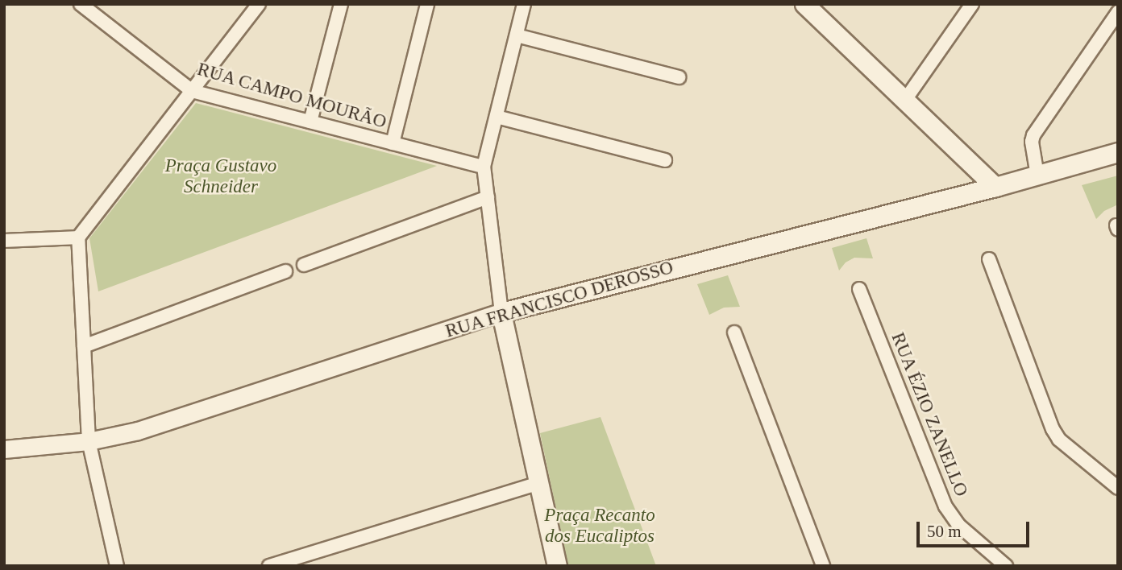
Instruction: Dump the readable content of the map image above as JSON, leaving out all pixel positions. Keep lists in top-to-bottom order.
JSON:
{
  "streets": {
    "main road": ["RUA FRANCISCO DEROSSO"],
    "street": ["RUA CAMPO MOURÃO", "RUA ÉZIO ZANELLO"]
  },
  "parks": ["Praça Gustavo Schneider", "Praça Recanto dos Eucaliptos"],
  "scale_bar": "50 m"
}
